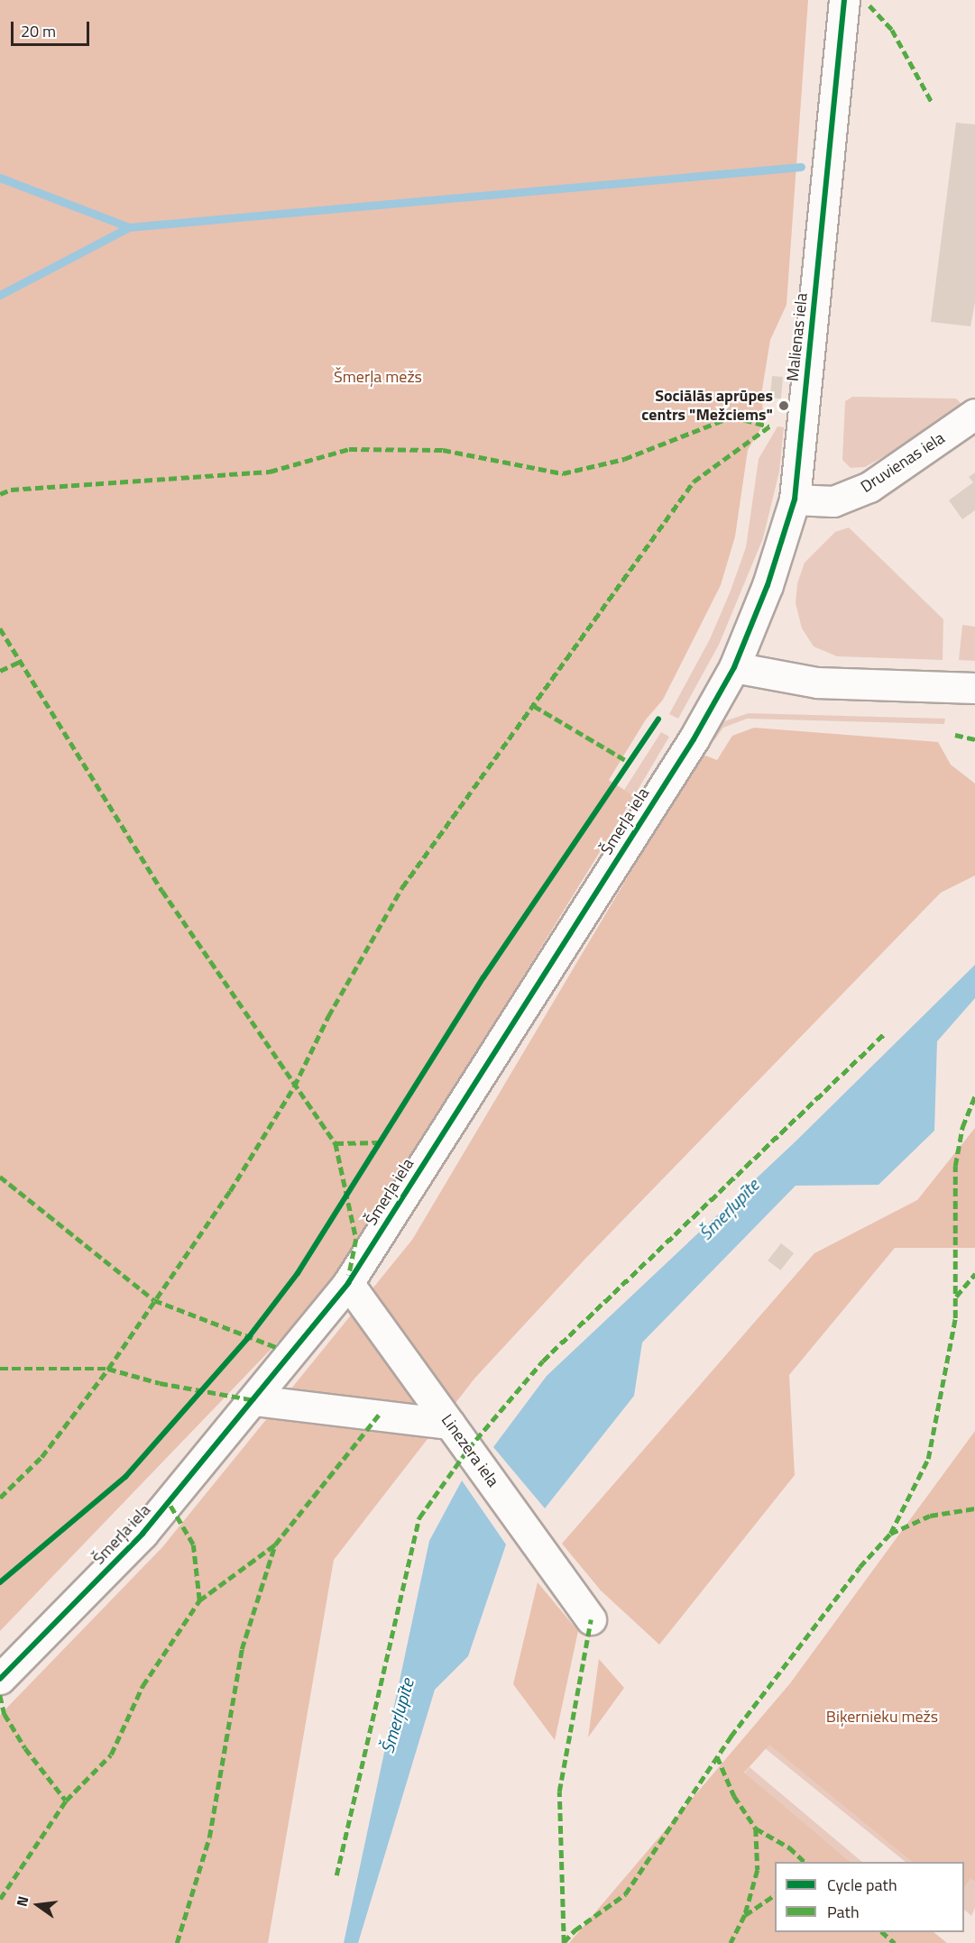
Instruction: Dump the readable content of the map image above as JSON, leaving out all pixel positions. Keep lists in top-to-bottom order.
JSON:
{
  "streets": {
    "street": [
      "Malienas iela",
      "Druvienas iela",
      "Šmerļa iela",
      "Linezera iela"
    ]
  },
  "crossings": [
    ["Malienas iela", "Druvienas iela"],
    ["Malienas iela", "Šmerļa iela"],
    ["Šmerļa iela", "Linezera iela"]
  ],
  "water": ["Šmerļupīte"],
  "parks": ["Šmerļa mežs", "Biķernieku mežs"],
  "places": ["Sociālās aprūpes centrs \"Mežciems\""],
  "legend": ["Cycle path", "Path"],
  "scale_bar": "20 m",
  "north": "left"
}
